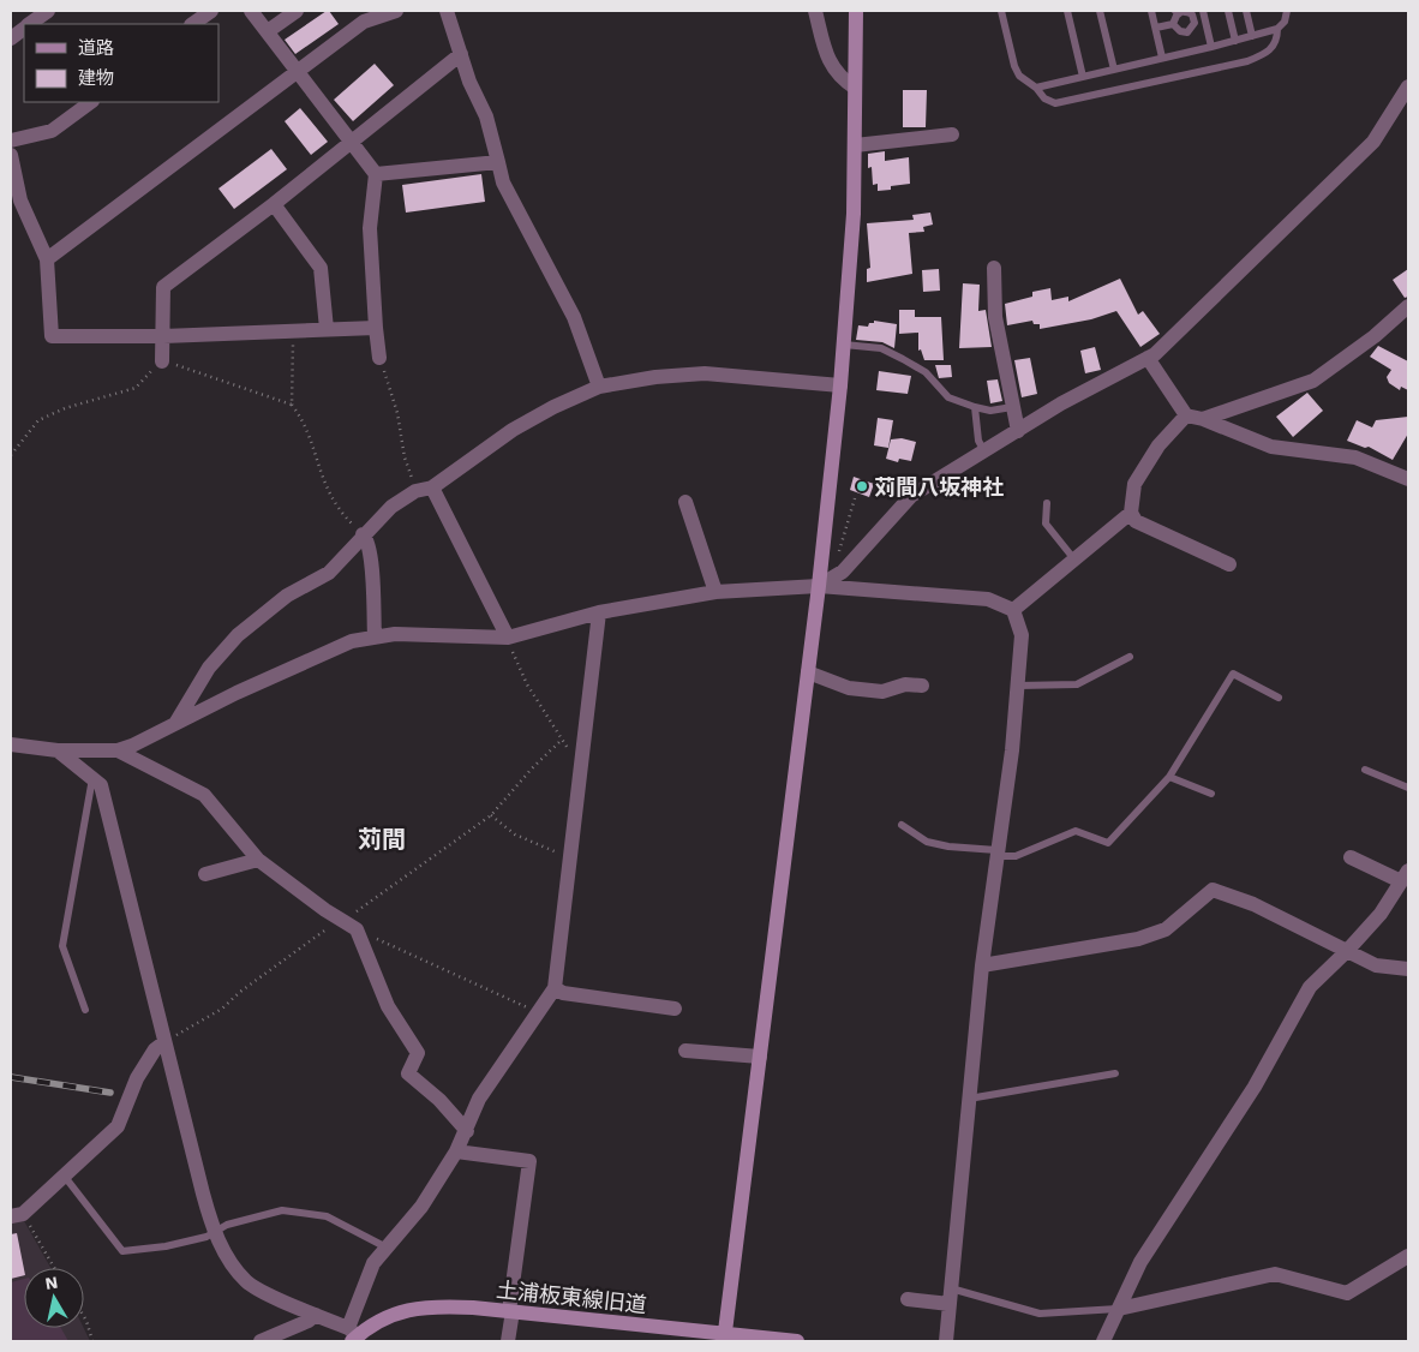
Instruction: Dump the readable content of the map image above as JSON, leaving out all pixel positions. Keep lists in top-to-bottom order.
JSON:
{
  "streets": {
    "street": ["土浦板東線旧道"]
  },
  "districts": ["苅間"],
  "places": ["苅間八坂神社"],
  "legend": ["道路", "建物"],
  "north": "top"
}
